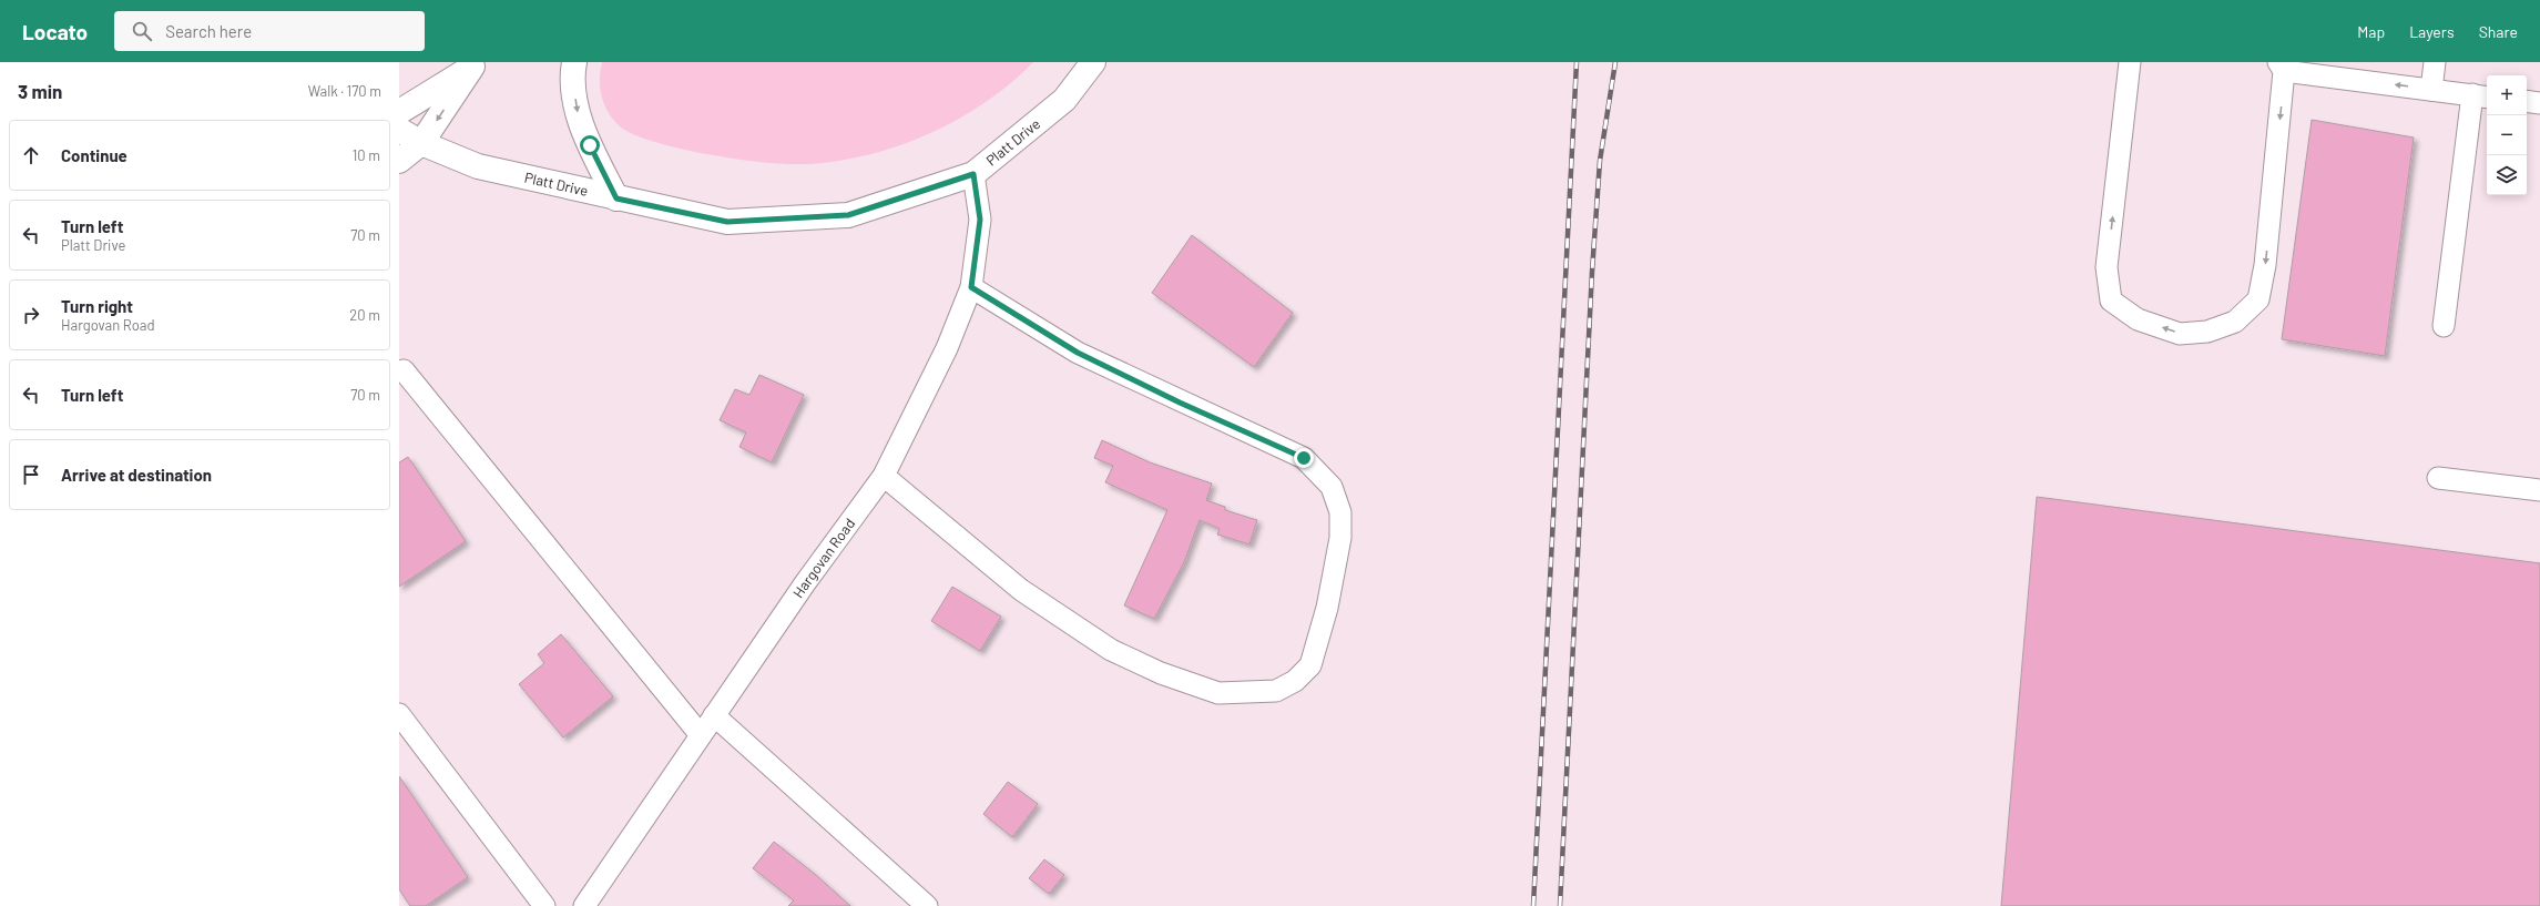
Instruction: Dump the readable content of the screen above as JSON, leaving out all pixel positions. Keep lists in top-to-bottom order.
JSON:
{
  "streets": {
    "street": ["Platt Drive"],
    "lane": ["Hargovan Road"]
  },
  "crossings": [
    ["Platt Drive", "Hargovan Road"]
  ],
  "page": {
    "header": "Locato",
    "search": "Search here",
    "nav": ["Map", "Layers", "Share"],
    "heading": ["3 min", "Walk · 170 m"],
    "map_buttons": ["+", "−"],
    "list": [
      ["Continue", "10 m"],
      ["Turn left", "Platt Drive", "70 m"],
      ["Turn right", "Hargovan Road", "20 m"],
      ["Turn left", "70 m"],
      "Arrive at destination"
    ]
  }
}
